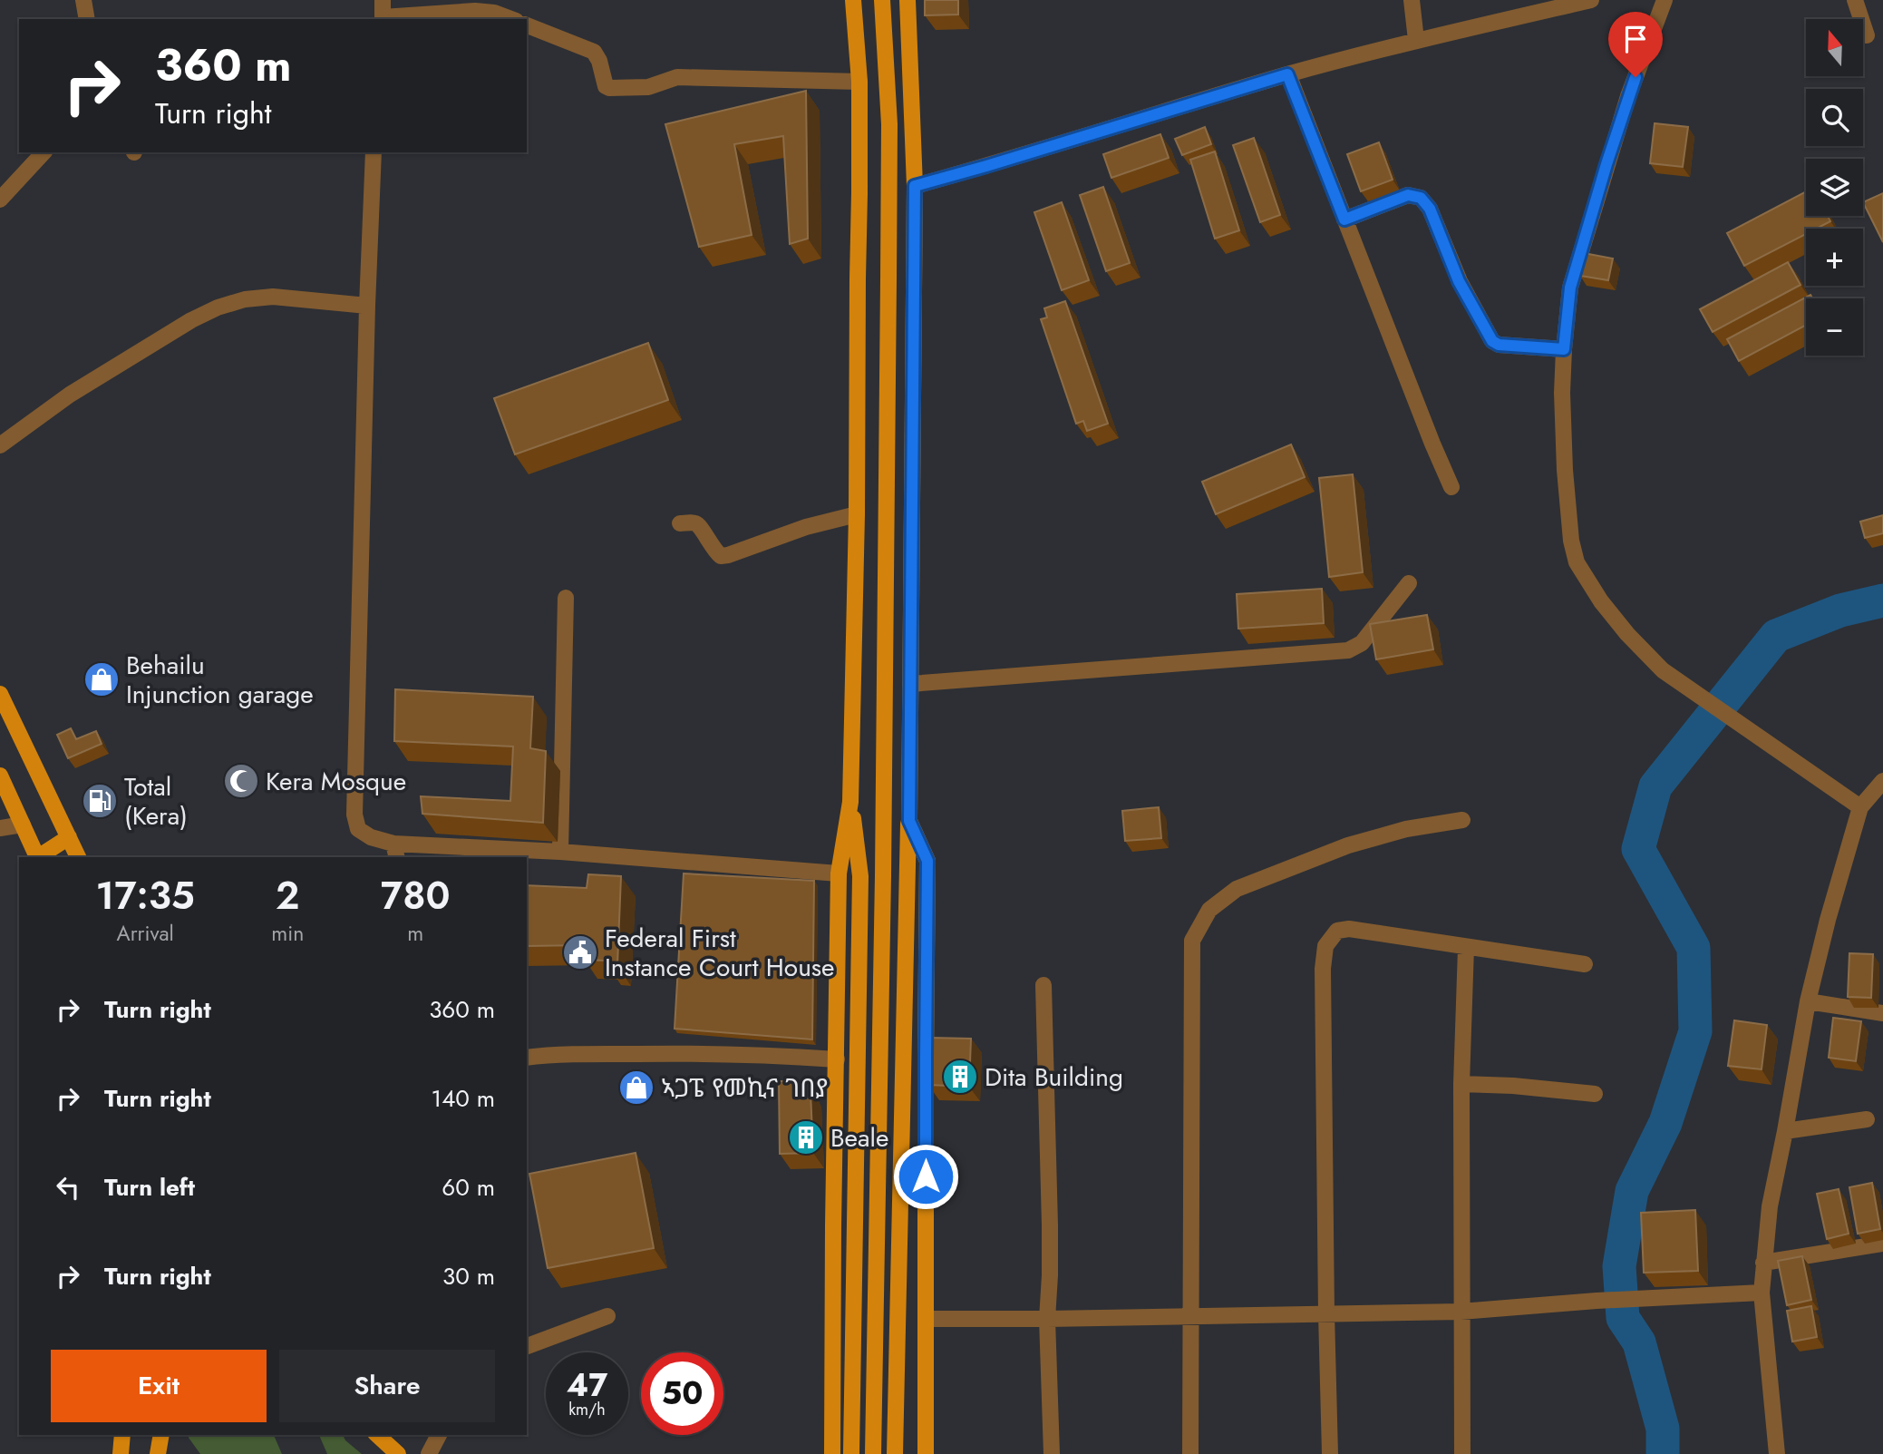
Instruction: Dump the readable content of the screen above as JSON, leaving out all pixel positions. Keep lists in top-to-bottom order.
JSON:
{
  "places": {
    "shop": ["Behailu Injunction garage", "ኣጋፔ የመኪና ገበያ"],
    "mosque": ["Kera Mosque"],
    "fuel station": ["Total (Kera)"],
    "public building": ["Federal First Instance Court House"],
    "building": ["Dita Building", "Beale"]
  },
  "north": "top",
  "page": {
    "map_buttons": ["+", "−"],
    "turn": ["360 m", "Turn right"],
    "eta": [
      "17:35",
      "Arrival",
      "2",
      "min",
      "780",
      "m"
    ],
    "list": [
      {
        "name": "Turn right",
        "value": "360 m"
      },
      {
        "name": "Turn right",
        "value": "140 m"
      },
      {
        "name": "Turn left",
        "value": "60 m"
      },
      {
        "name": "Turn right",
        "value": "30 m"
      }
    ],
    "buttons": ["Exit", "Share"],
    "speed": "47 km/h",
    "limit": "50"
  }
}
